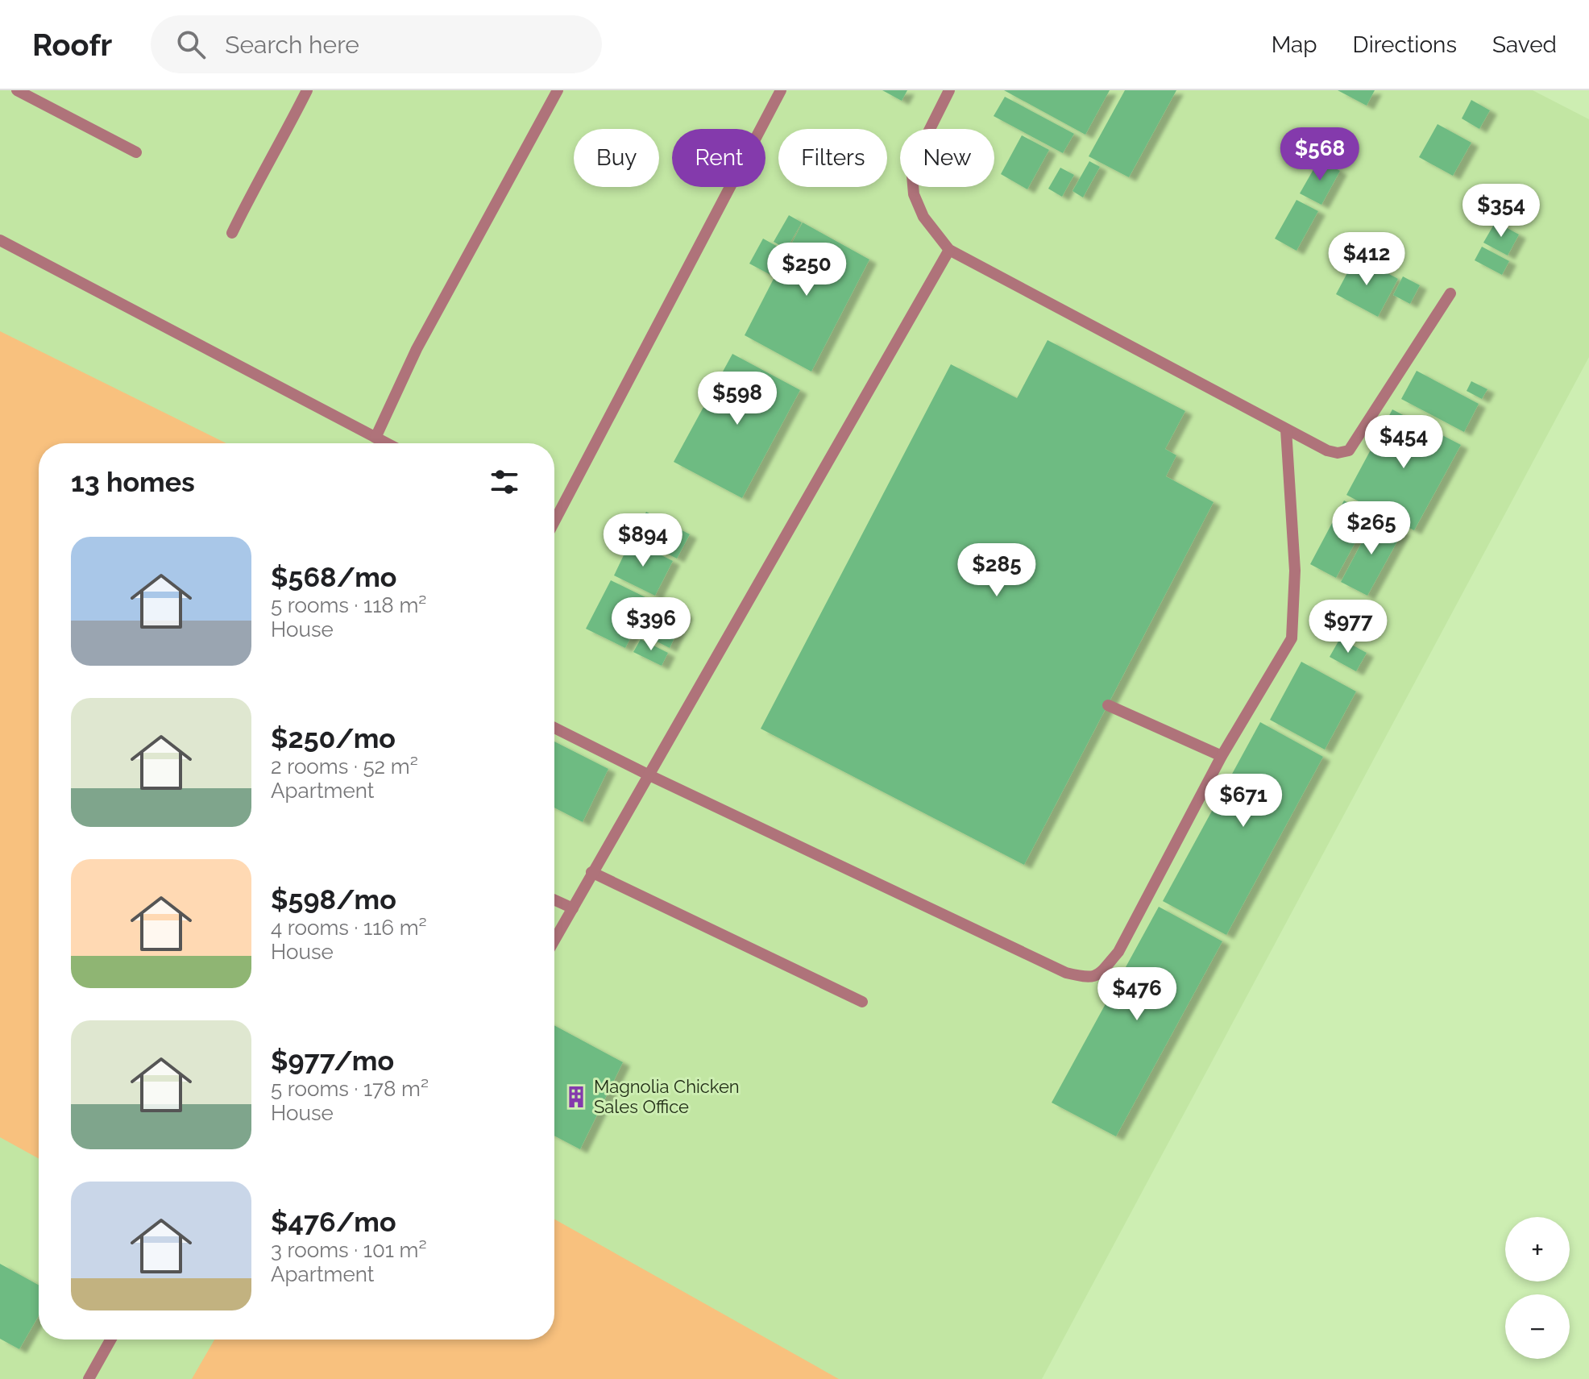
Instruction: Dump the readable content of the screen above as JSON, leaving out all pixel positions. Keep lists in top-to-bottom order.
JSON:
{
  "places": {
    "building": ["Magnolia Chicken Sales Office"]
  },
  "page": {
    "header": "Roofr",
    "search": "Search here",
    "nav": ["Map", "Directions", "Saved"],
    "price": [
      "$568",
      "$354",
      "$412",
      "$250",
      "$598",
      "$454",
      "$265",
      "$894",
      "$285",
      "$396",
      "$977",
      "$671",
      "$476"
    ],
    "chip": [
      "Buy",
      "Rent",
      "Filters",
      "New"
    ],
    "heading": "13 homes",
    "list": [
      {
        "name": "$568/mo",
        "note": "5 rooms · 118 m² · House"
      },
      {
        "name": "$250/mo",
        "note": "2 rooms · 52 m² · Apartment"
      },
      {
        "name": "$598/mo",
        "note": "4 rooms · 116 m² · House"
      },
      {
        "name": "$977/mo",
        "note": "5 rooms · 178 m² · House"
      },
      {
        "name": "$476/mo",
        "note": "3 rooms · 101 m² · Apartment"
      }
    ],
    "map_buttons": ["+", "−"]
  }
}
